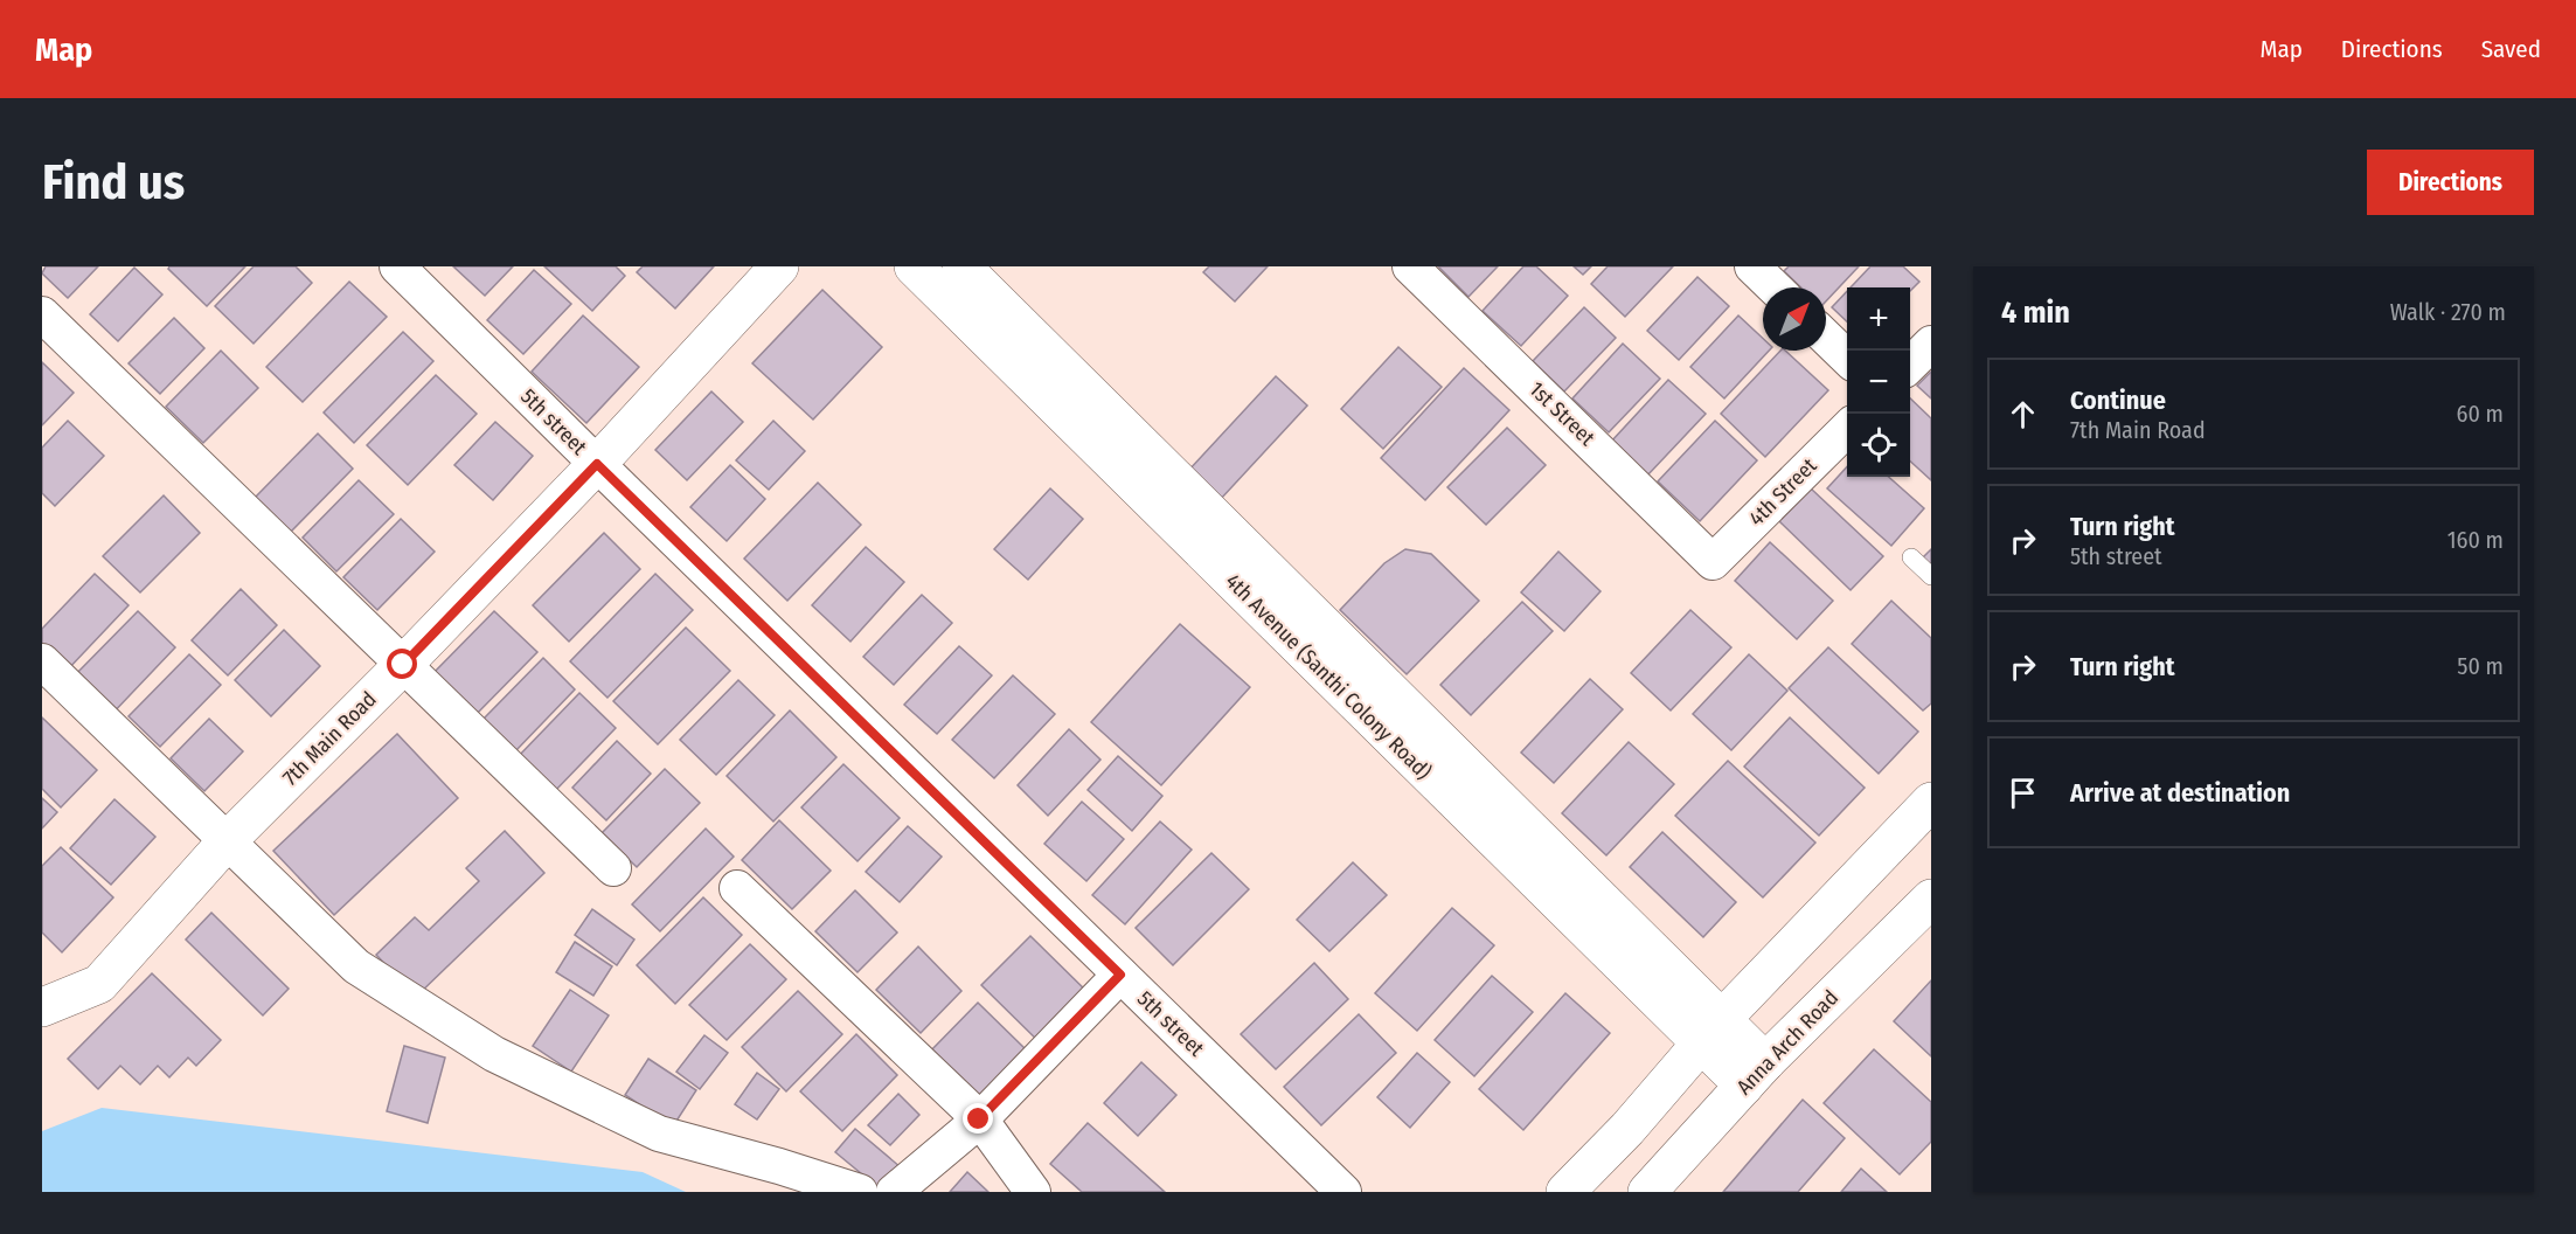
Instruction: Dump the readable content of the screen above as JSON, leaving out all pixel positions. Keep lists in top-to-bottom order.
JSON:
{
  "streets": {
    "street": [
      "1st Street",
      "5th street",
      "4th Street",
      "4th Avenue (Santhi Colony Road)",
      "7th Main Road",
      "Anna Arch Road"
    ]
  },
  "crossings": [
    ["1st Street", "4th Street"],
    ["5th street", "7th Main Road"],
    ["4th Avenue (Santhi Colony Road)", "Anna Arch Road"]
  ],
  "north": "top right",
  "page": {
    "header": "Map",
    "nav": ["Map", "Directions", "Saved"],
    "buttons": "Directions",
    "title": "Find us",
    "heading": ["4 min", "Walk · 270 m"],
    "map_buttons": ["+", "−"],
    "list": [
      ["Continue", "7th Main Road", "60 m"],
      ["Turn right", "5th street", "160 m"],
      ["Turn right", "50 m"],
      "Arrive at destination"
    ]
  }
}
